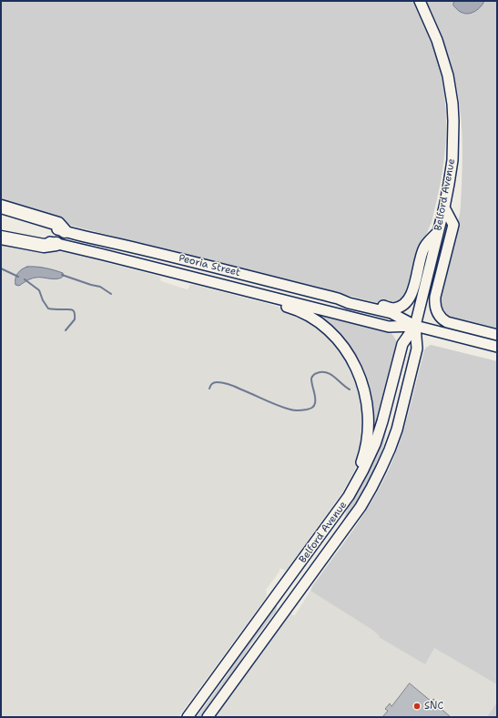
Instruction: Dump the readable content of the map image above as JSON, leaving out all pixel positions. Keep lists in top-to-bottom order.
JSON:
{
  "streets": {
    "main road": ["Belford Avenue", "Peoria Street"]
  },
  "crossings": [
    ["Belford Avenue", "Peoria Street"]
  ],
  "places": ["SNC"]
}
